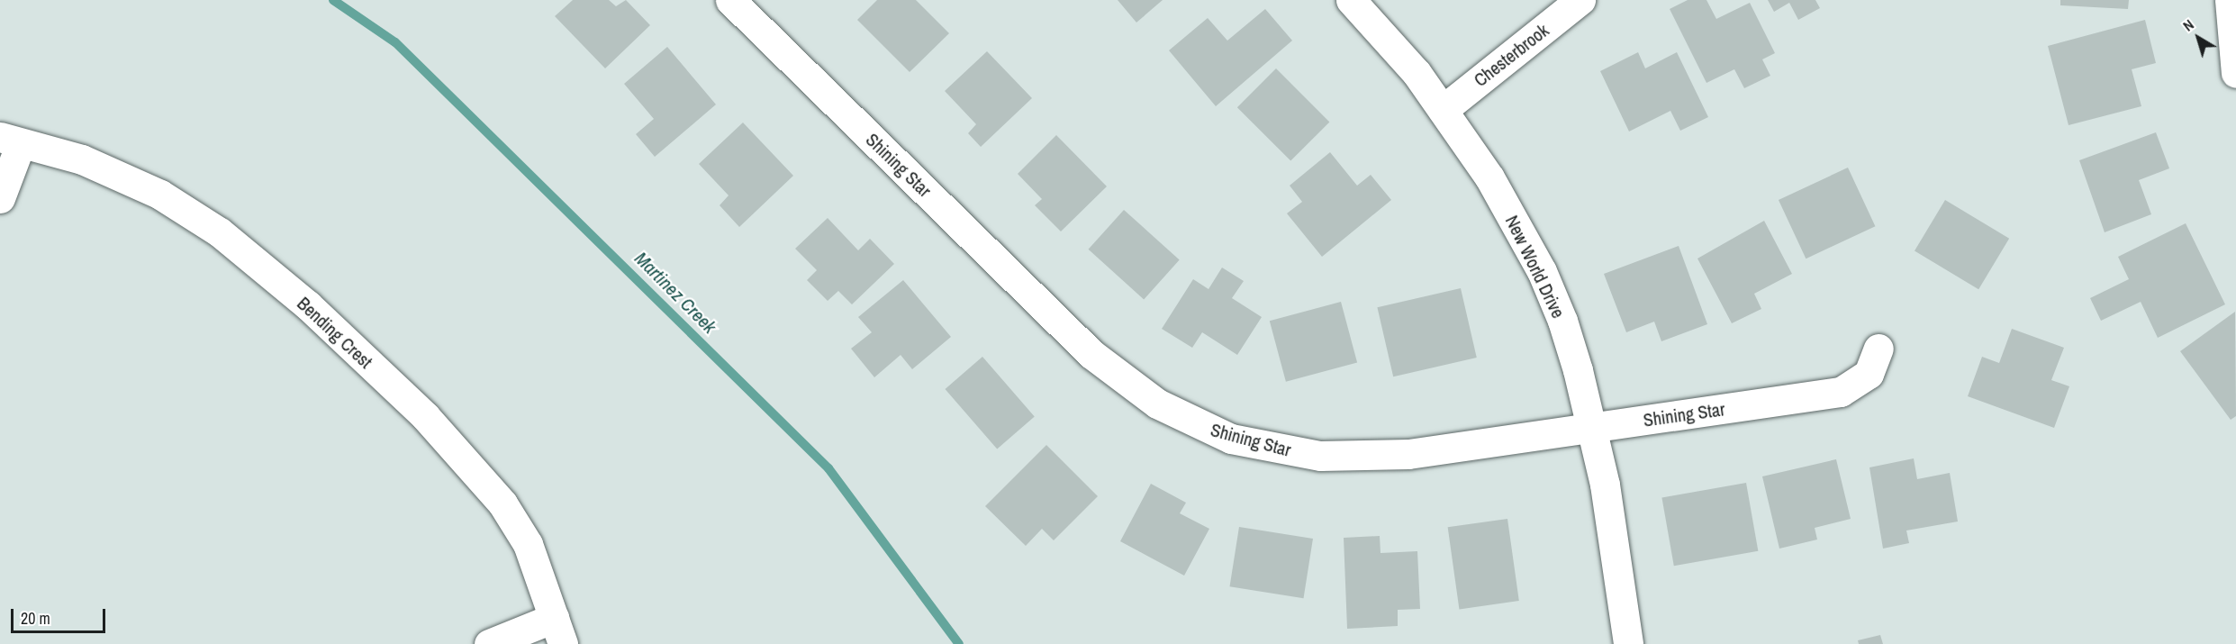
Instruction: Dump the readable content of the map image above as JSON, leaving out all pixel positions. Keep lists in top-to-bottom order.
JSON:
{
  "streets": {
    "street": [
      "Chesterbrook",
      "Shining Star",
      "New World Drive",
      "Bending Crest"
    ]
  },
  "crossings": [
    ["Chesterbrook", "New World Drive"],
    ["Shining Star", "New World Drive"]
  ],
  "water": ["Martinez Creek"],
  "scale_bar": "20 m",
  "north": "top left"
}
